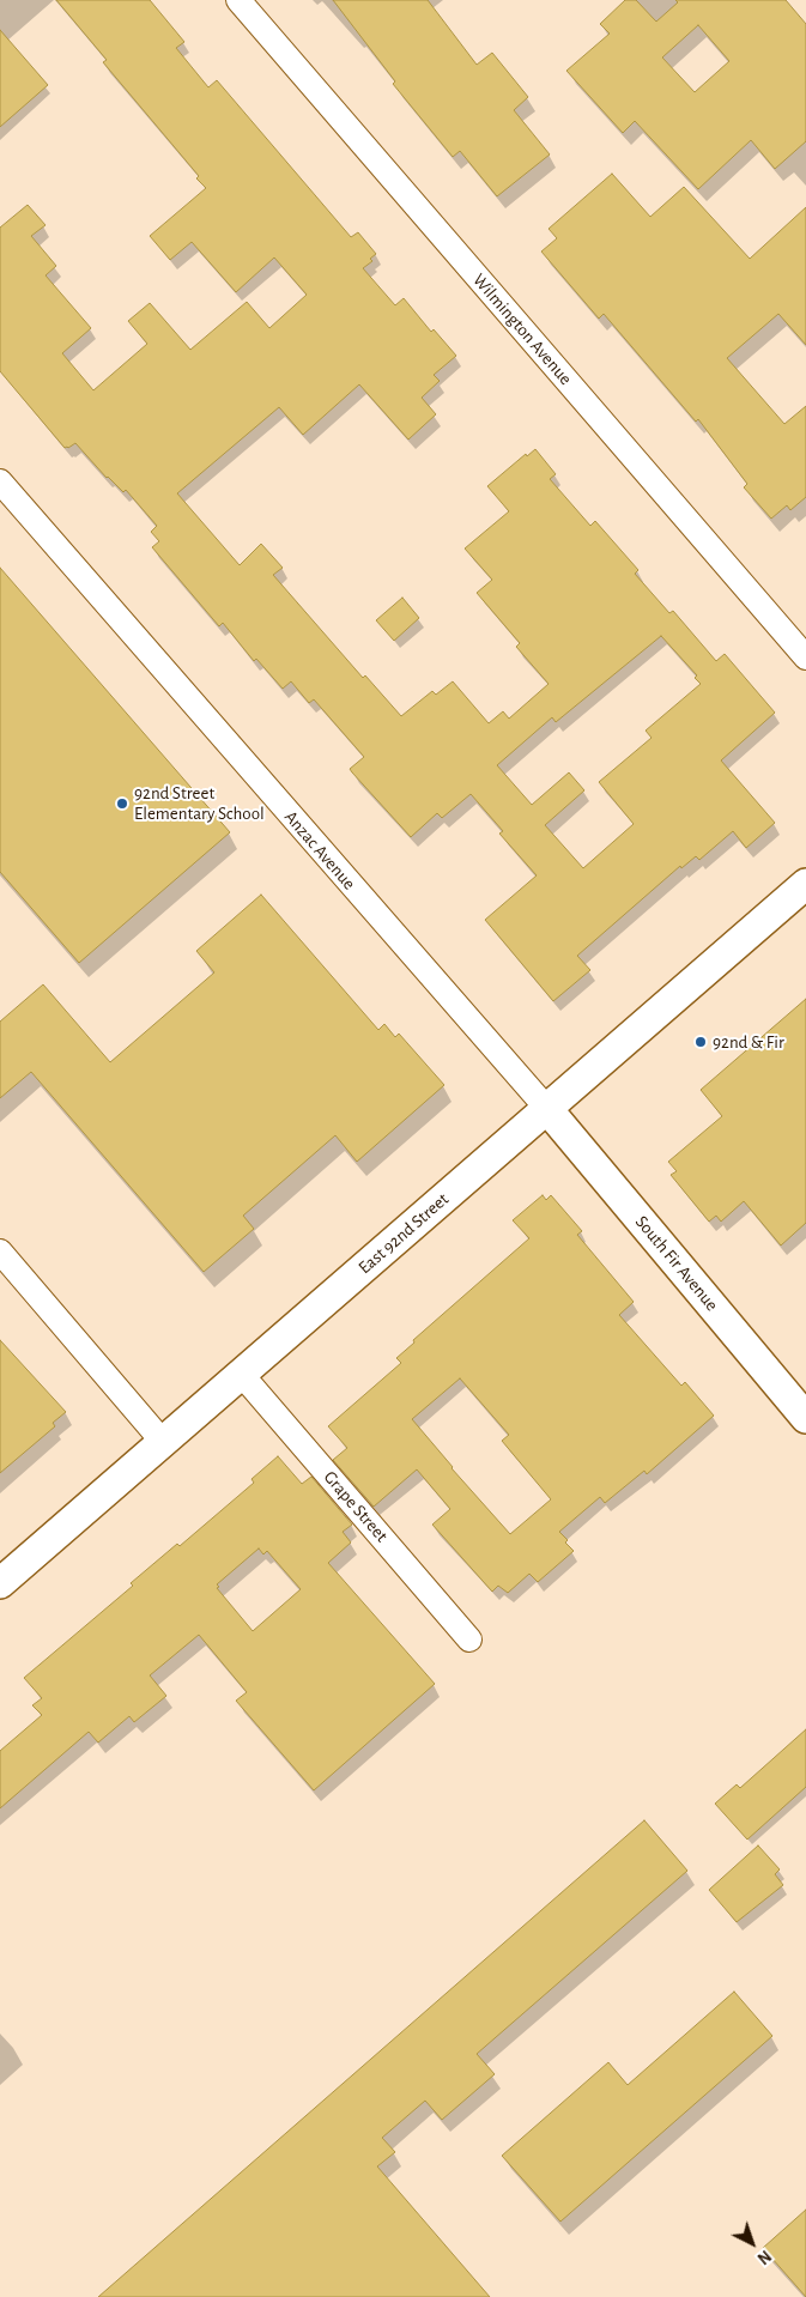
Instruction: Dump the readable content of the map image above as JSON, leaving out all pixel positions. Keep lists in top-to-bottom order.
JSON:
{
  "streets": {
    "street": [
      "Wilmington Avenue",
      "Anzac Avenue",
      "East 92nd Street",
      "South Fir Avenue",
      "Grape Street"
    ]
  },
  "crossings": [
    ["Anzac Avenue", "East 92nd Street"],
    ["Anzac Avenue", "South Fir Avenue"],
    ["East 92nd Street", "South Fir Avenue"],
    ["East 92nd Street", "Grape Street"]
  ],
  "places": ["92nd Street Elementary School", "92nd & Fir"],
  "north": "bottom right"
}
